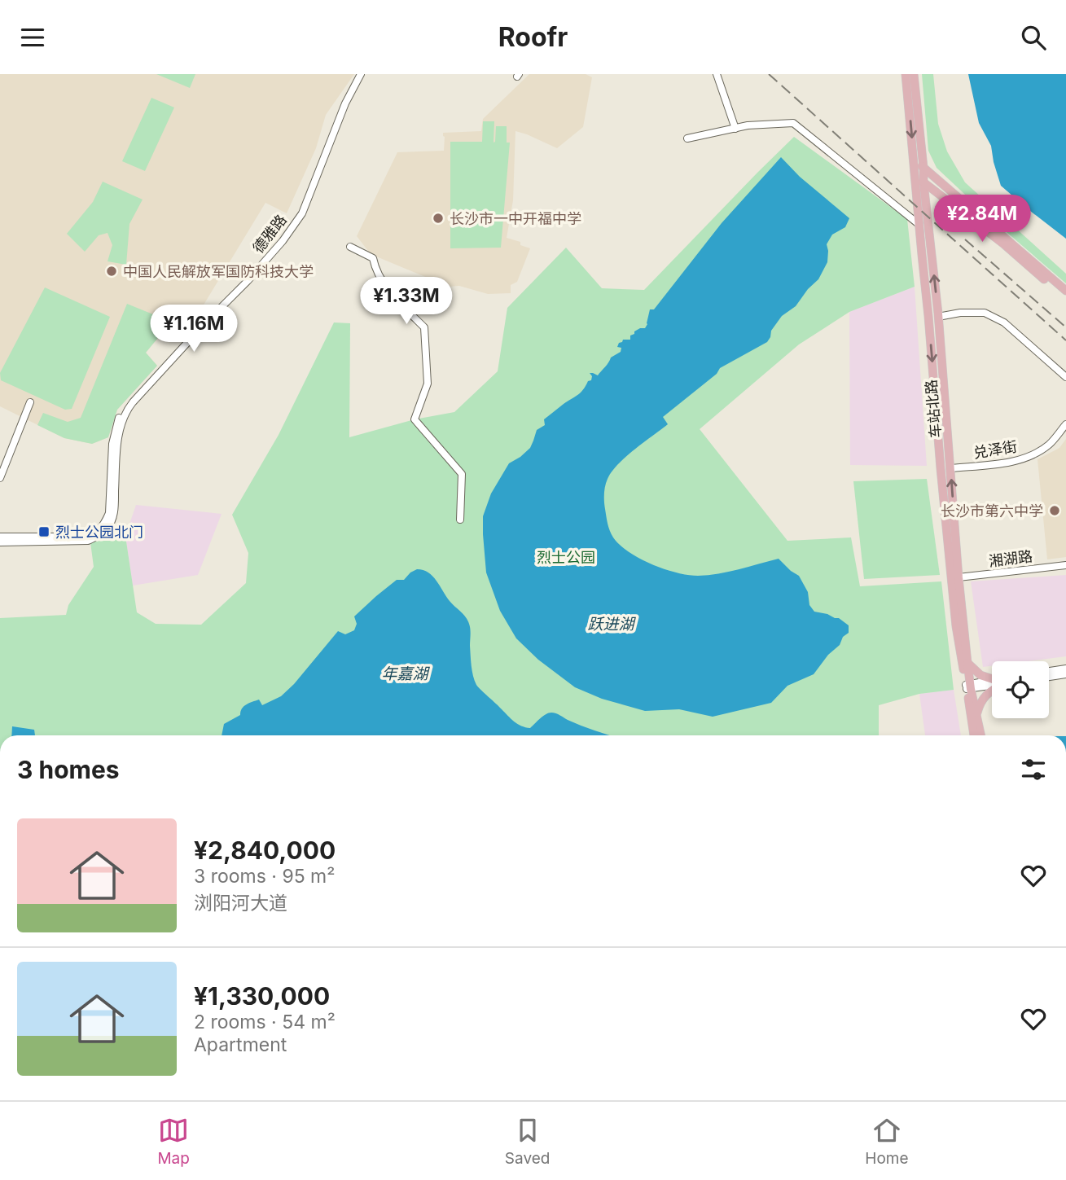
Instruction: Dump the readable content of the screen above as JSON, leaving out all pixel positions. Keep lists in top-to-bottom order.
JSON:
{
  "streets": {
    "main road": ["车站北路"],
    "street": ["德雅路", "兑泽街", "湘湖路"]
  },
  "crossings": [
    ["车站北路", "兑泽街"],
    ["车站北路", "湘湖路"]
  ],
  "water": ["跃进湖", "年嘉湖"],
  "parks": ["烈士公园"],
  "places": {
    "other": ["长沙市一中开福中学", "中国人民解放军国防科技大学", "长沙市第六中学"],
    "transit": ["烈士公园北门"]
  },
  "page": {
    "header": "Roofr",
    "price": ["¥2.84M", "¥1.33M", "¥1.16M"],
    "heading": "3 homes",
    "list": [
      {
        "name": "¥2,840,000",
        "note": "3 rooms · 95 m² · 浏阳河大道"
      },
      {
        "name": "¥1,330,000",
        "note": "2 rooms · 54 m² · Apartment"
      }
    ],
    "tabs": ["Map", "Saved", "Home"]
  }
}
